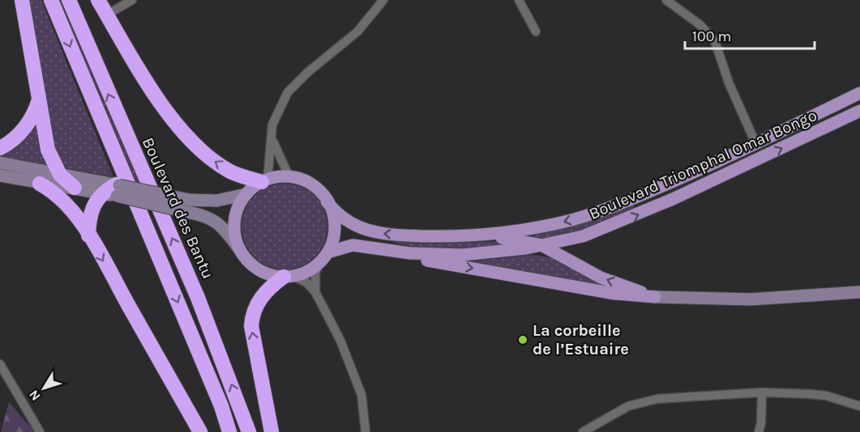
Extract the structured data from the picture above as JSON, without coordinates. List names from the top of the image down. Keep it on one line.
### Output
{"streets":{"highway":["Boulevard des Bantu"],"main road":["Boulevard Triomphal Omar Bongo"]},"places":["La corbeille de l’Estuaire"],"scale_bar":"100 m","north":"bottom left"}
